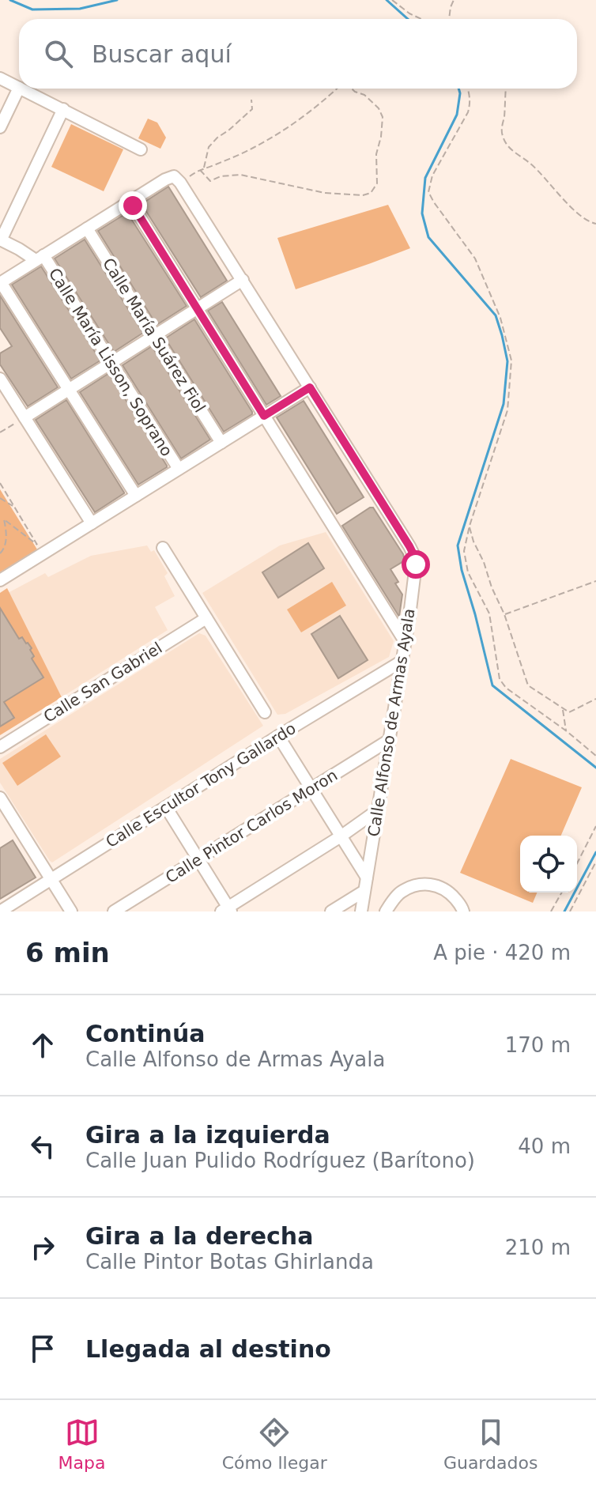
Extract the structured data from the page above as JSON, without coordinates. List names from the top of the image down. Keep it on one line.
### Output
{"streets":{"street":["Calle María Suárez Fiol","Calle María Lisson, Soprano","Calle San Gabriel","Calle Alfonso de Armas Ayala","Calle Escultor Tony Gallardo","Calle Pintor Carlos Moron"]},"crossings":[["Calle Alfonso de Armas Ayala","Calle Escultor Tony Gallardo"],["Calle Alfonso de Armas Ayala","Calle Pintor Carlos Moron"]],"page":{"search":"Buscar aquí","heading":["6 min","A pie · 420 m"],"list":[["Continúa","Calle Alfonso de Armas Ayala","170 m"],["Gira a la izquierda","Calle Juan Pulido Rodríguez (Barítono)","40 m"],["Gira a la derecha","Calle Pintor Botas Ghirlanda","210 m"],"Llegada al destino"],"nav":["Mapa","Cómo llegar","Guardados"]}}
